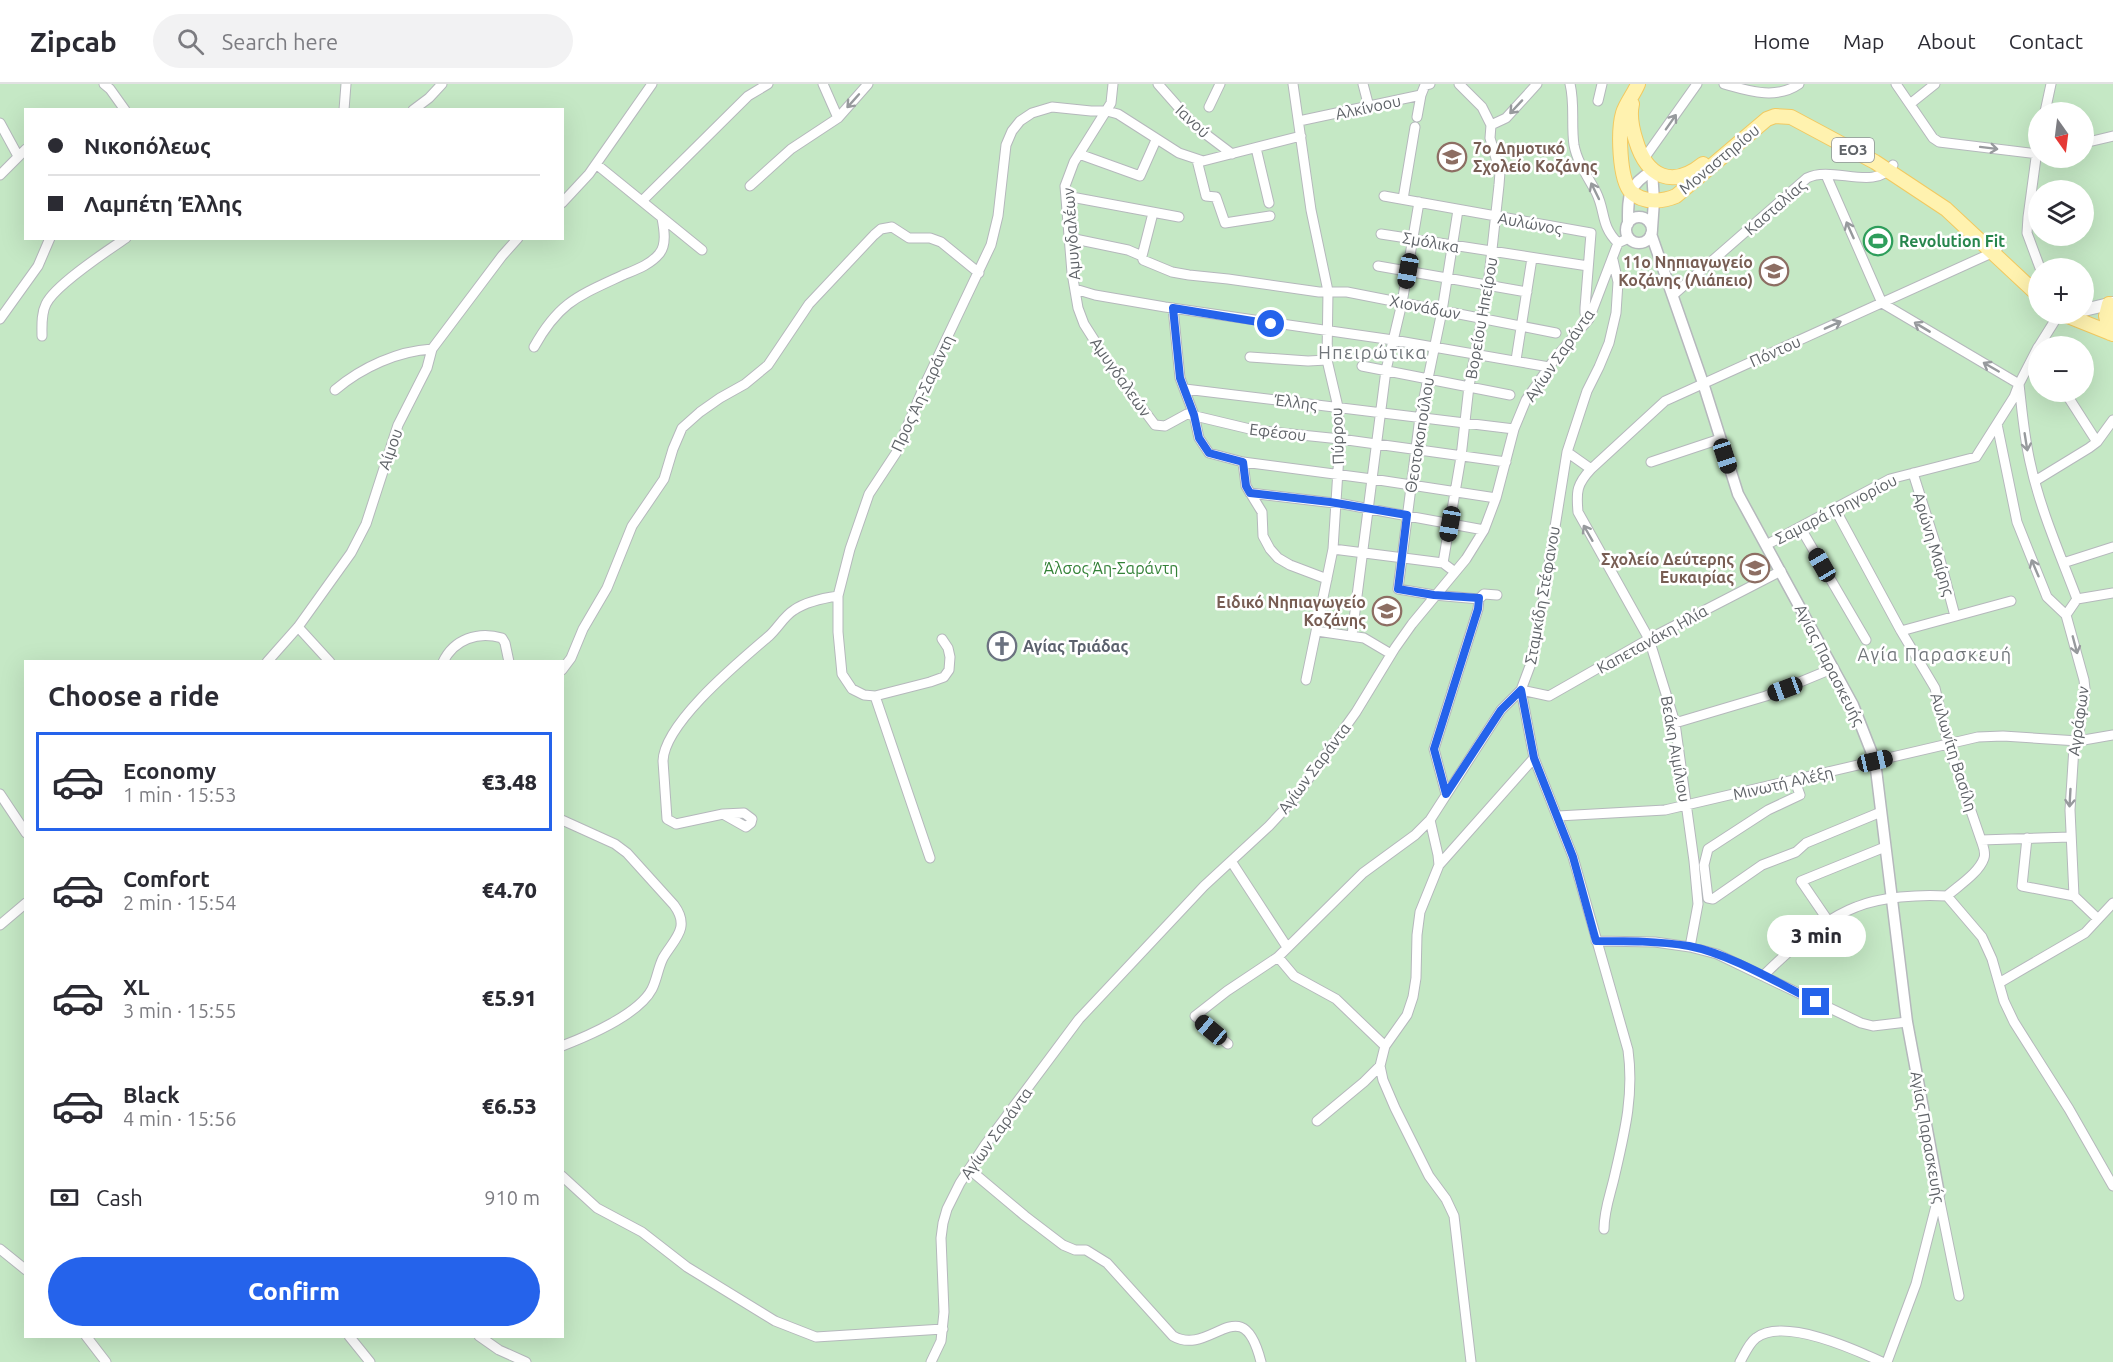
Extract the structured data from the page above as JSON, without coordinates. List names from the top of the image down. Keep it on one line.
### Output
{"streets":{"main road":["ΕΟ3","Μοναστηρίου"],"street":["Αλκίνοου","Ιανού","Κασταλίας","Αυλώνος","Αμυγδαλέων","Σμόλικα","Χιονάδων","Βορείου Ηπείρου","Πόντου","Αγίων Σαράντα","Αμυγδαλεών","Προς Άη-Σαράντη","Έλλης","Εφέσου","Θεοτοκοπούλου","Πύρρου","Αίμου","Σαμαρά Γρηγορίου","Αρώνη Μαίρης","Σταμκίδη Στέφανου","Καπετανάκη Ηλία","Αγίας Παρασκευής","Αγράφων","Βεάκη Αιμίλιου","Αυλωνίτη Βασίλη","Μινωτή Αλέξη"]},"crossings":[["Αλκίνοου","Πύρρου"],["Μοναστηρίου","Κασταλίας"],["Μοναστηρίου","Πόντου"],["Κασταλίας","Αγίας Παρασκευής"],["Αυλώνος","Σμόλικα"],["Αυλώνος","Βορείου Ηπείρου"],["Αυλώνος","Αγίων Σαράντα"],["Αυλώνος","Θεοτοκοπούλου"],["Αμυγδαλέων","Χιονάδων"],["Αμυγδαλέων","Αμυγδαλεών"],["Αμυγδαλέων","Προς Άη-Σαράντη"],["Σμόλικα","Βορείου Ηπείρου"],["Σμόλικα","Θεοτοκοπούλου"],["Χιονάδων","Βορείου Ηπείρου"],["Χιονάδων","Θεοτοκοπούλου"],["Χιονάδων","Πύρρου"],["Βορείου Ηπείρου","Έλλης"],["Βορείου Ηπείρου","Εφέσου"],["Πόντου","Αγίας Παρασκευής"],["Πόντου","Βεάκη Αιμίλιου"],["Αγίων Σαράντα","Έλλης"],["Αγίων Σαράντα","Εφέσου"],["Αγίων Σαράντα","Θεοτοκοπούλου"],["Αγίων Σαράντα","Σταμκίδη Στέφανου"],["Αμυγδαλεών","Εφέσου"],["Έλλης","Θεοτοκοπούλου"],["Έλλης","Πύρρου"],["Εφέσου","Θεοτοκοπούλου"],["Εφέσου","Πύρρου"],["Σαμαρά Γρηγορίου","Αρώνη Μαίρης"],["Σαμαρά Γρηγορίου","Αγίας Παρασκευής"],["Σαμαρά Γρηγορίου","Αυλωνίτη Βασίλη"],["Σταμκίδη Στέφανου","Καπετανάκη Ηλία"],["Καπετανάκη Ηλία","Αγίας Παρασκευής"],["Καπετανάκη Ηλία","Βεάκη Αιμίλιου"],["Αγίας Παρασκευής","Μινωτή Αλέξη"],["Αγράφων","Μινωτή Αλέξη"],["Βεάκη Αιμίλιου","Μινωτή Αλέξη"],["Αυλωνίτη Βασίλη","Μινωτή Αλέξη"]],"one_way":["Πόντου","Αγράφων","Βεάκη Αιμίλιου"],"districts":["Ηπειρώτικα","Αγία Παρασκευή"],"parks":["Άλσος Άη-Σαράντη"],"places":{"school or university":["7ο Δημοτικό Σχολείο Κοζάνης","11o Νηπιαγωγείο Κοζάνης (Λιάπειο)","Σχολείο Δεύτερης Ευκαιρίας","Ειδικό Νηπιαγωγείο Κοζάνης"],"sports":["Revolution Fit"],"church":["Αγίας Τριάδας"]},"north":"bottom","page":{"header":"Zipcab","search":"Search here","nav":["Home","Map","About","Contact"],"map_buttons":["+","−"],"banner":["Νικοπόλεως","Λαμπέτη Έλλης"],"heading":"Choose a ride","list":[{"name":"Economy","note":"1 min · 15:53","value":"€3.48"},{"name":"Comfort","note":"2 min · 15:54","value":"€4.70"},{"name":"XL","note":"3 min · 15:55","value":"€5.91"},{"name":"Black","note":"4 min · 15:56","value":"€6.53"}],"bubble":"3 min","pay":["Cash","910 m"],"buttons":"Confirm"}}
